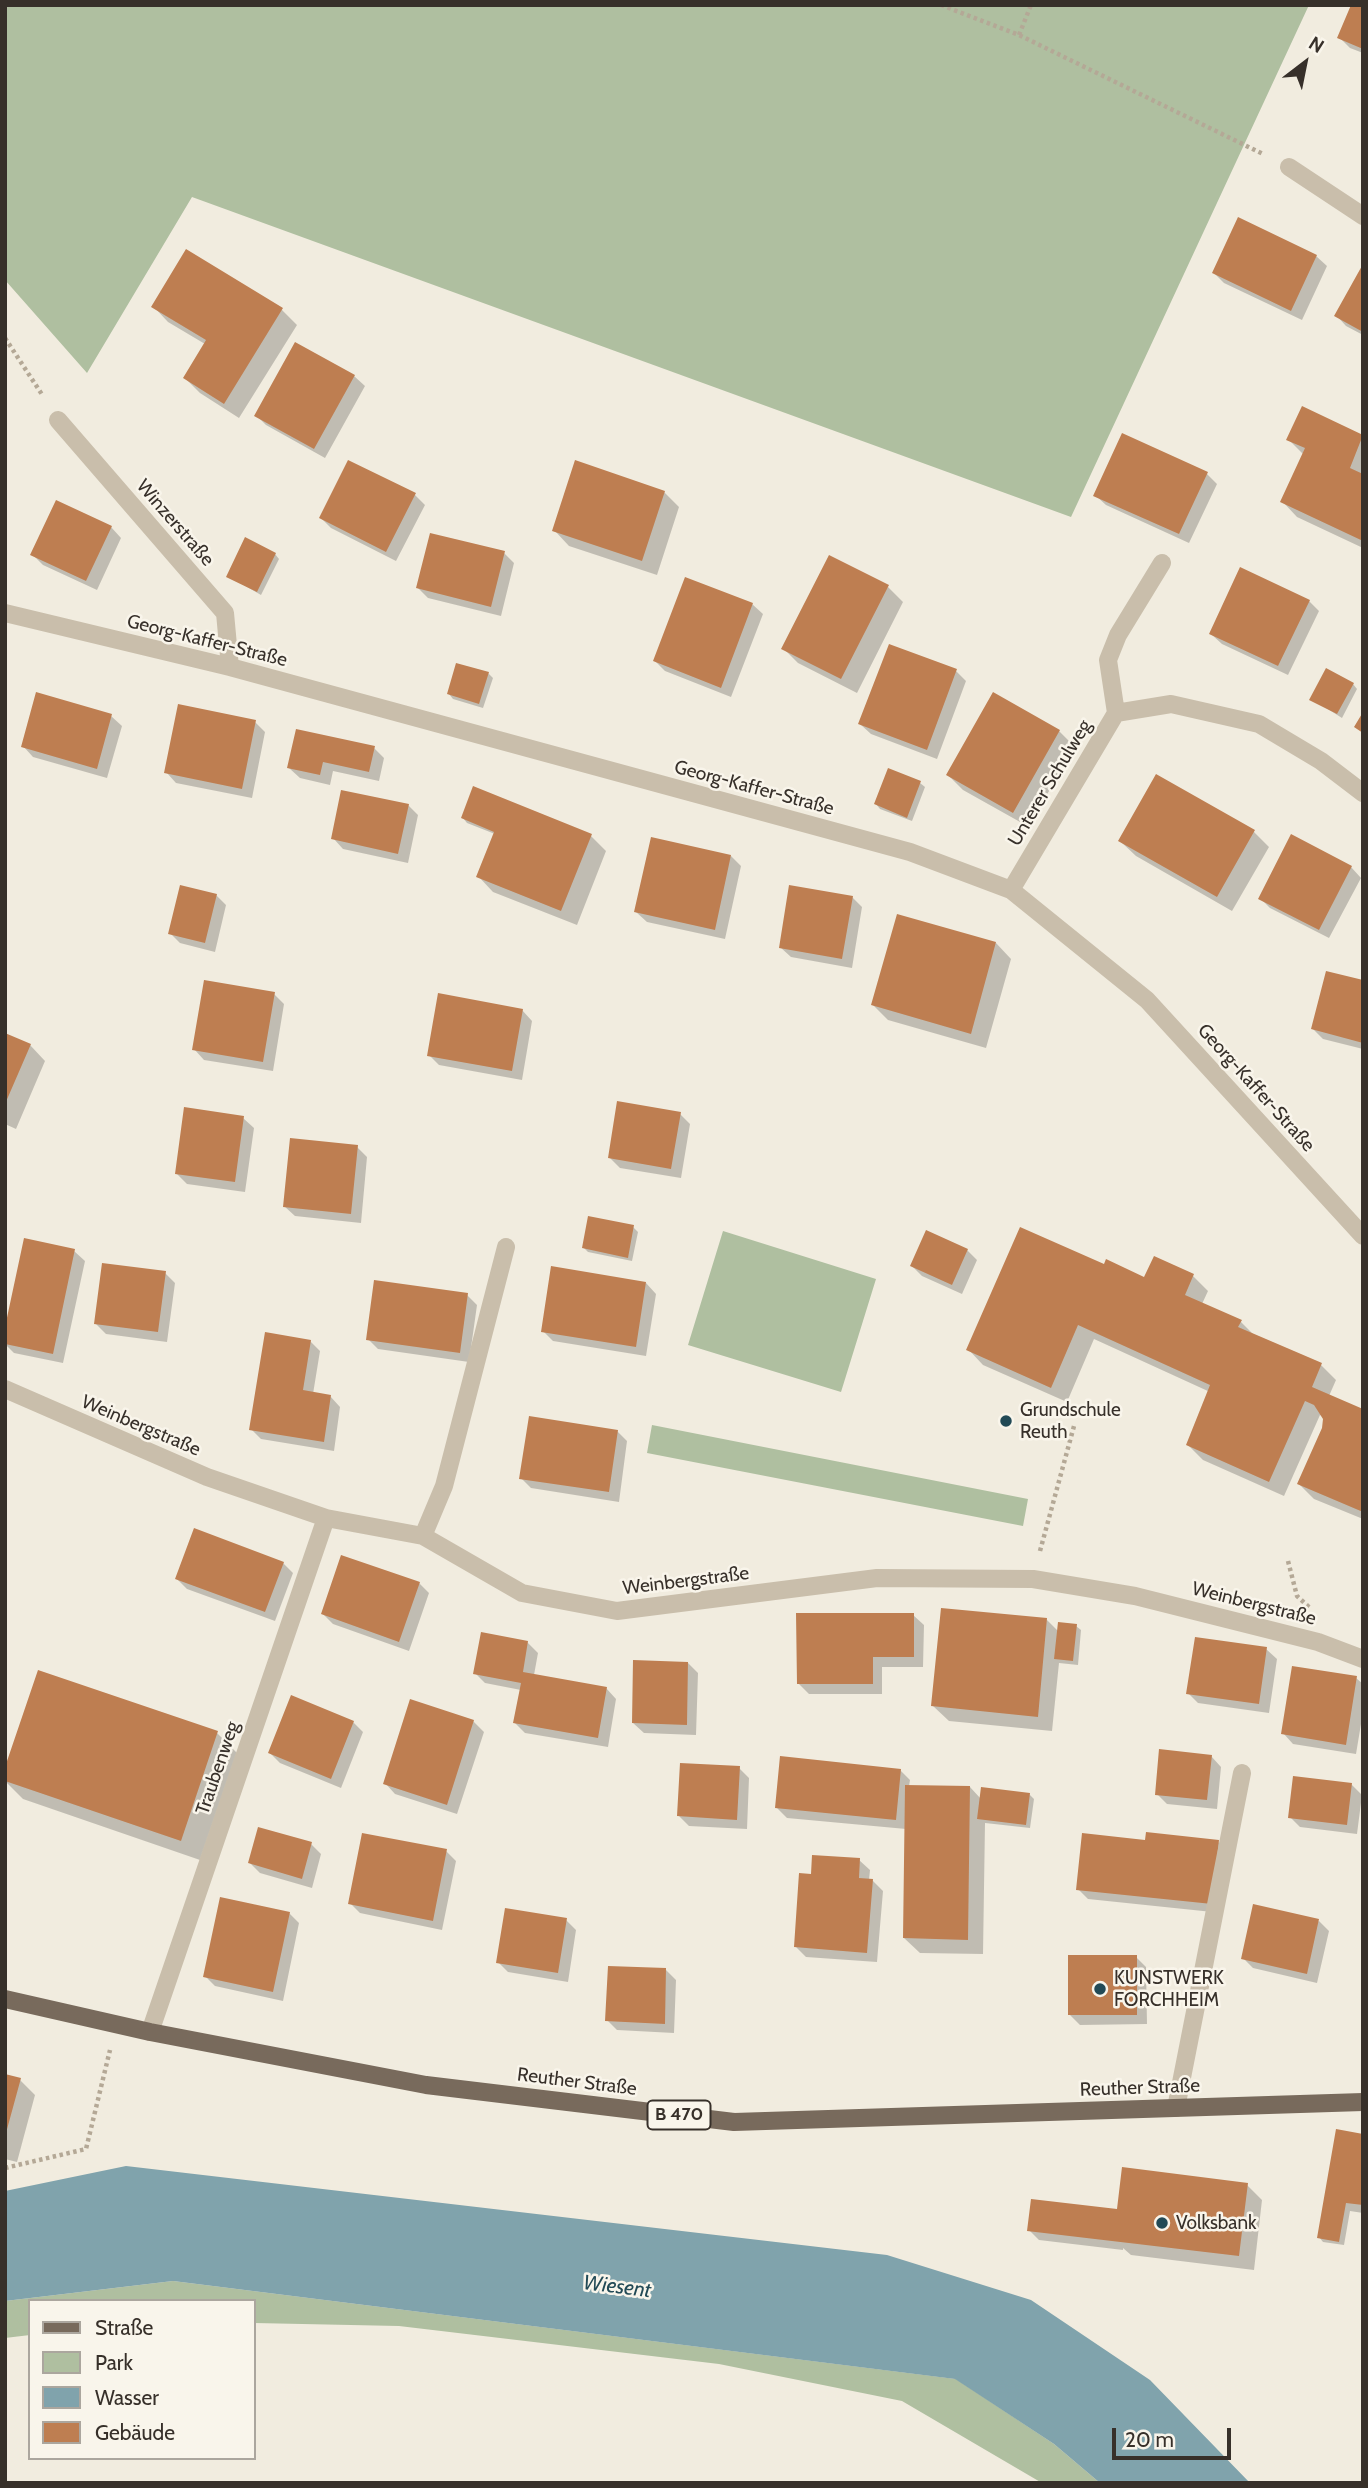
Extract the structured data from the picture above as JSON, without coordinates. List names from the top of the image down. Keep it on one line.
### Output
{"streets":{"main road":["Reuther Straße","B 470"],"street":["Winzerstraße","Georg-Kaffer-Straße","Unterer Schulweg","Weinbergstraße","Traubenweg"]},"crossings":[["Winzerstraße","Georg-Kaffer-Straße"],["Georg-Kaffer-Straße","Unterer Schulweg"],["Weinbergstraße","Traubenweg"],["Traubenweg","Reuther Straße"]],"water":["Wiesent"],"places":["Grundschule Reuth","KUNSTWERK FORCHHEIM","Volksbank"],"legend":["Straße","Park","Wasser","Gebäude"],"scale_bar":"20 m","north":"top right"}
